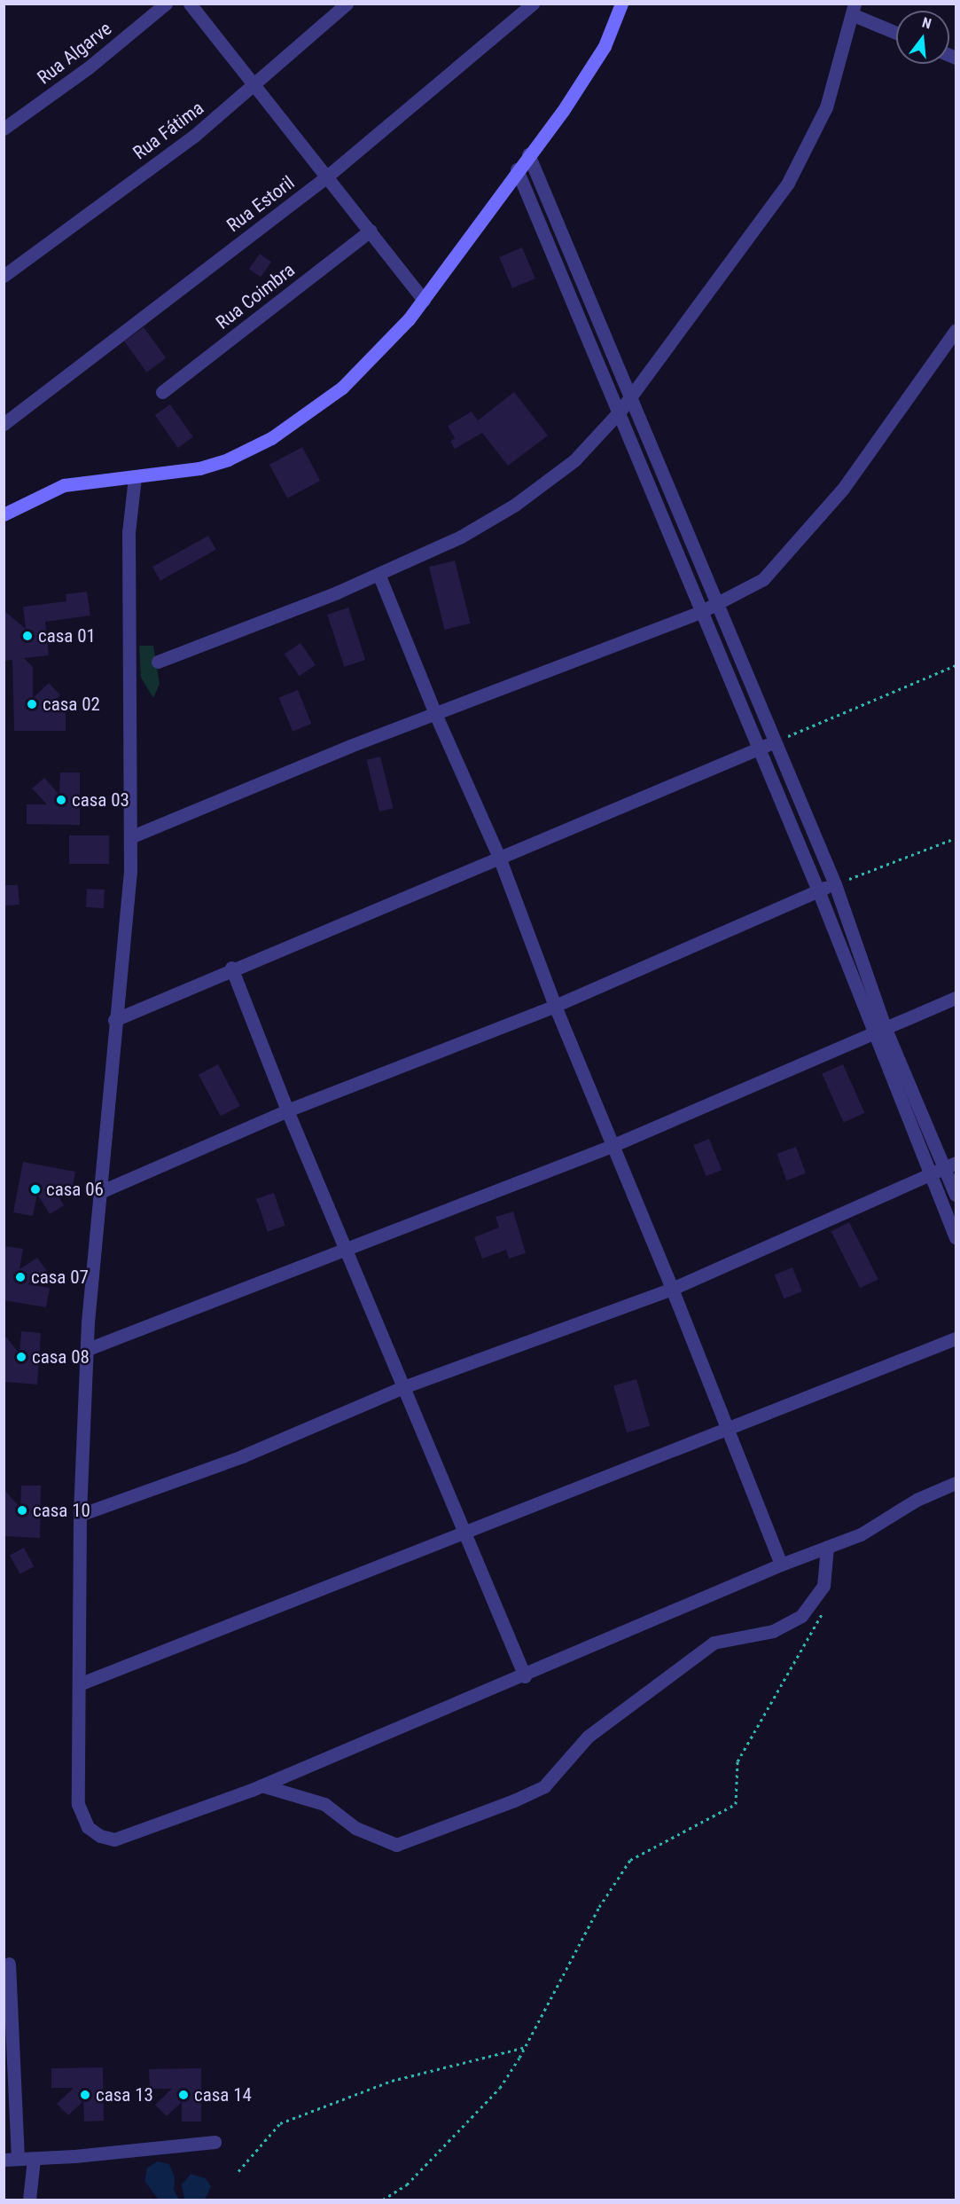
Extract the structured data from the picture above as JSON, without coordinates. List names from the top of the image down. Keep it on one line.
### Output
{"streets":{"street":["Rua Algarve","Rua Fátima","Rua Estoril","Rua Coimbra"]},"places":["casa 01","casa 02","casa 03","casa 06","casa 07","casa 08","casa 10","casa 13","casa 14"],"north":"top"}
